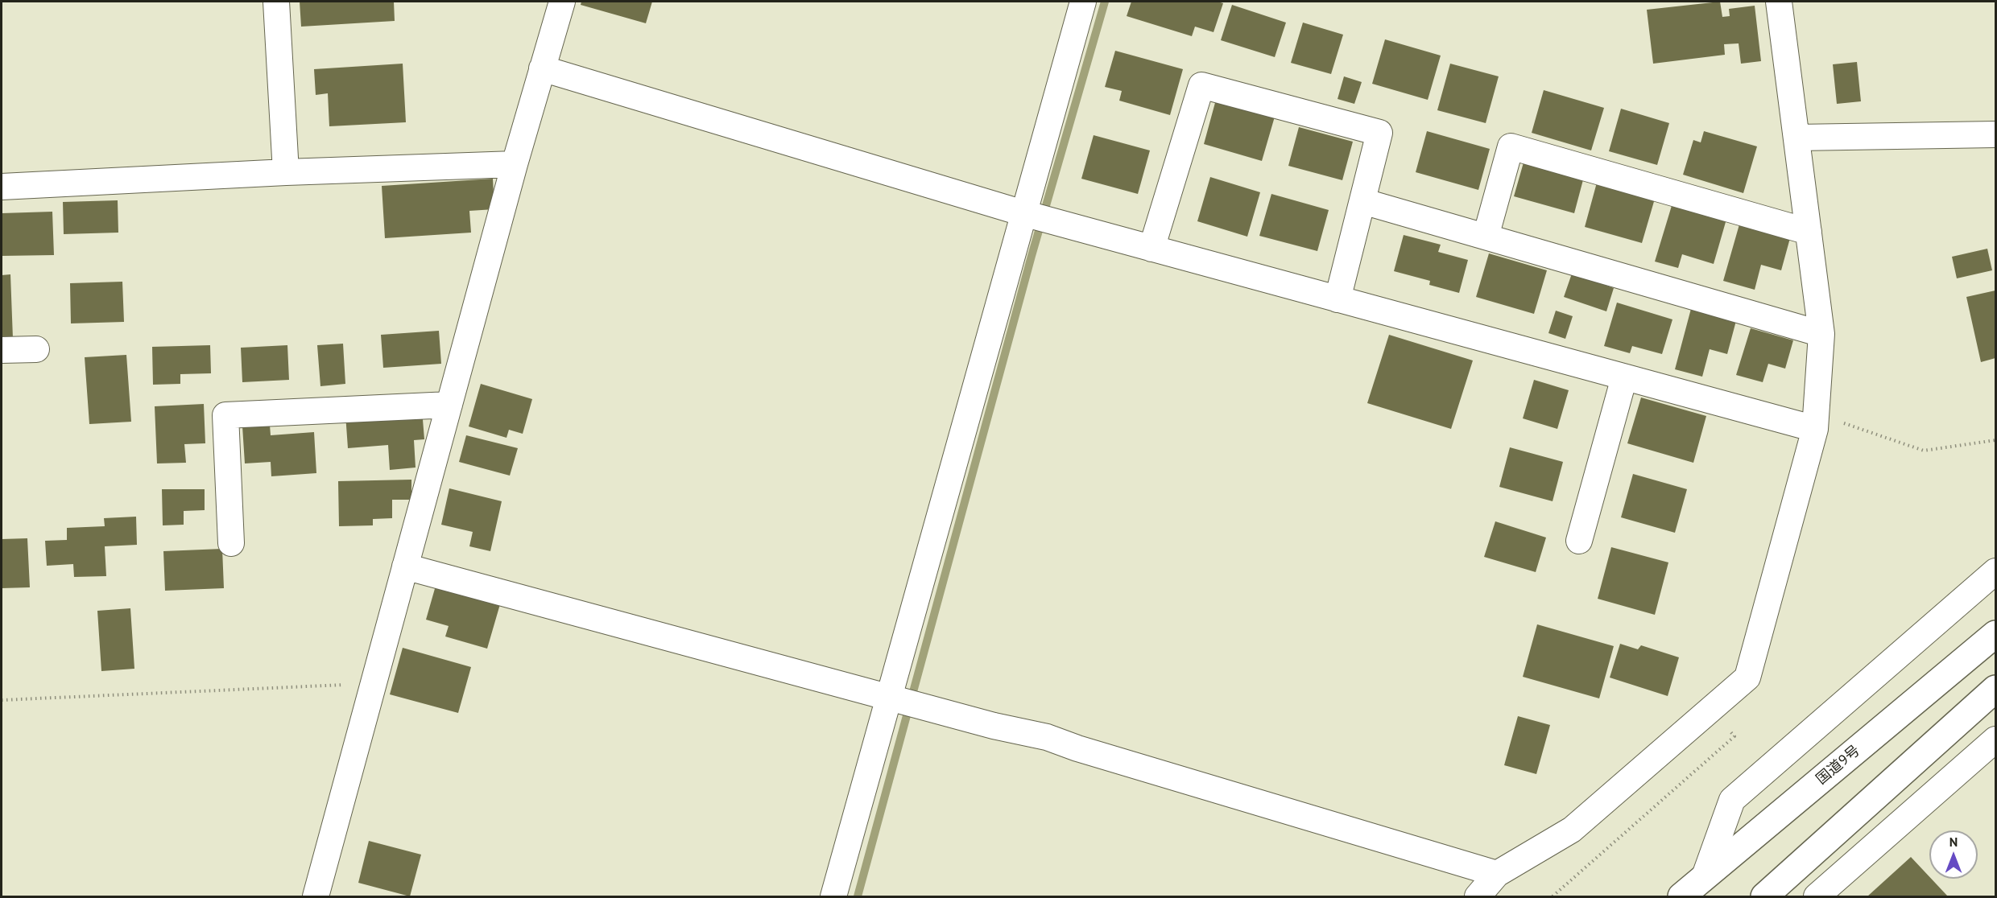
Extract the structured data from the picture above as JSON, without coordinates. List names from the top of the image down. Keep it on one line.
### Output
{"streets":{"highway":["国道9号"]},"north":"top"}
